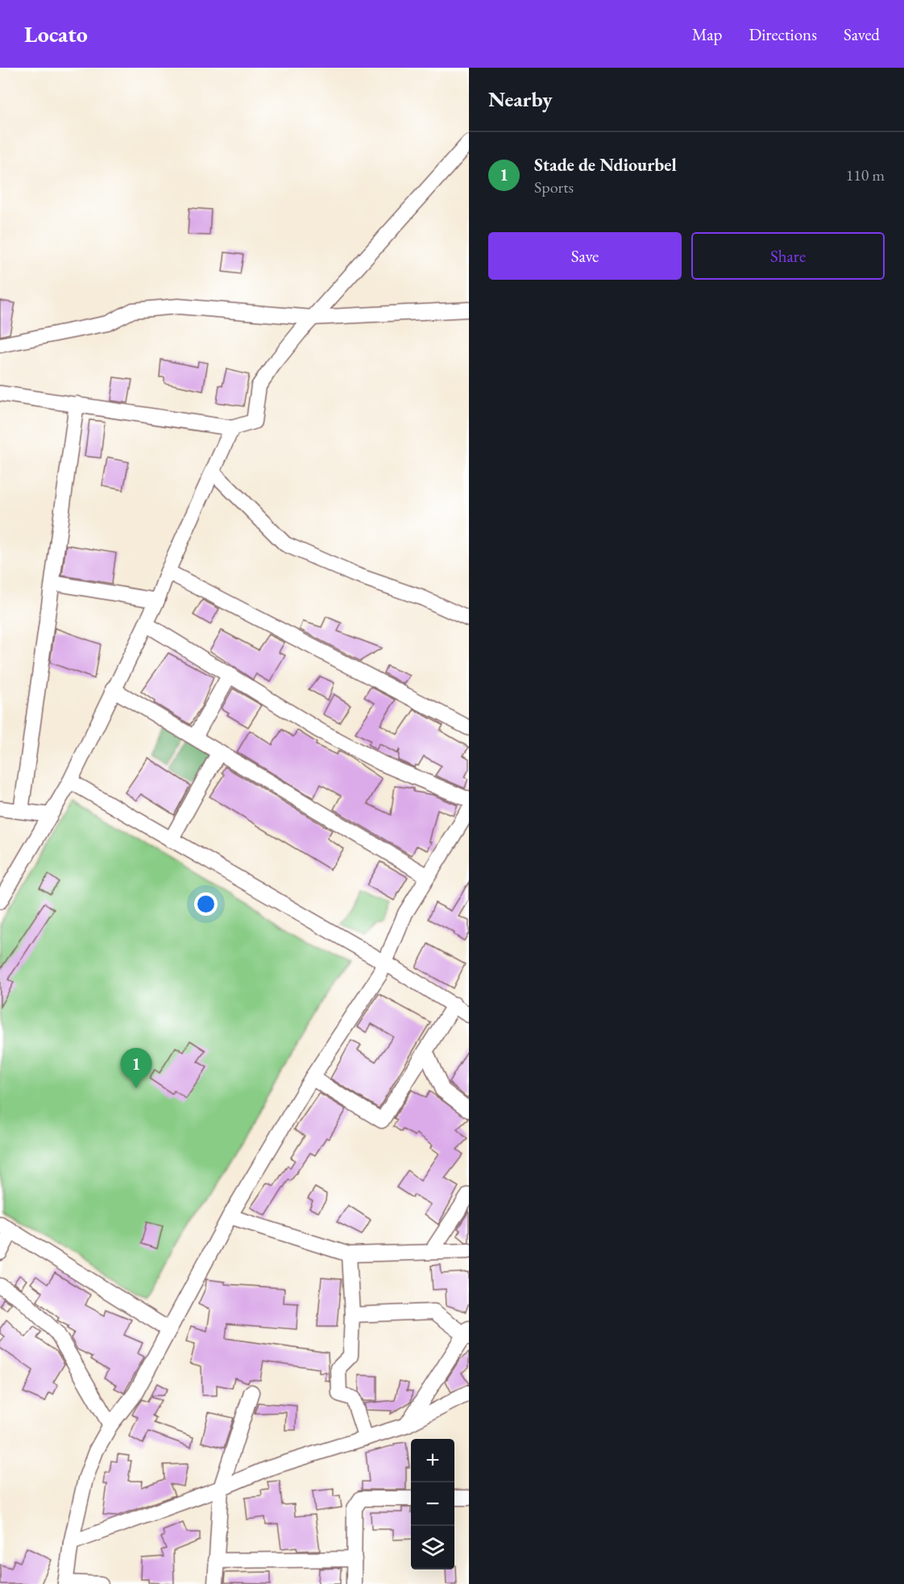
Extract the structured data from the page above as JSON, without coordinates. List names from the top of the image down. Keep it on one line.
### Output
{"page":{"header":"Locato","nav":["Map","Directions","Saved"],"heading":"Nearby","list":[{"mark":"1","name":"Stade de Ndiourbel","note":"Sports","value":"110 m"}],"buttons":["Save","Share"],"pins":"1","map_buttons":["+","−"]}}
